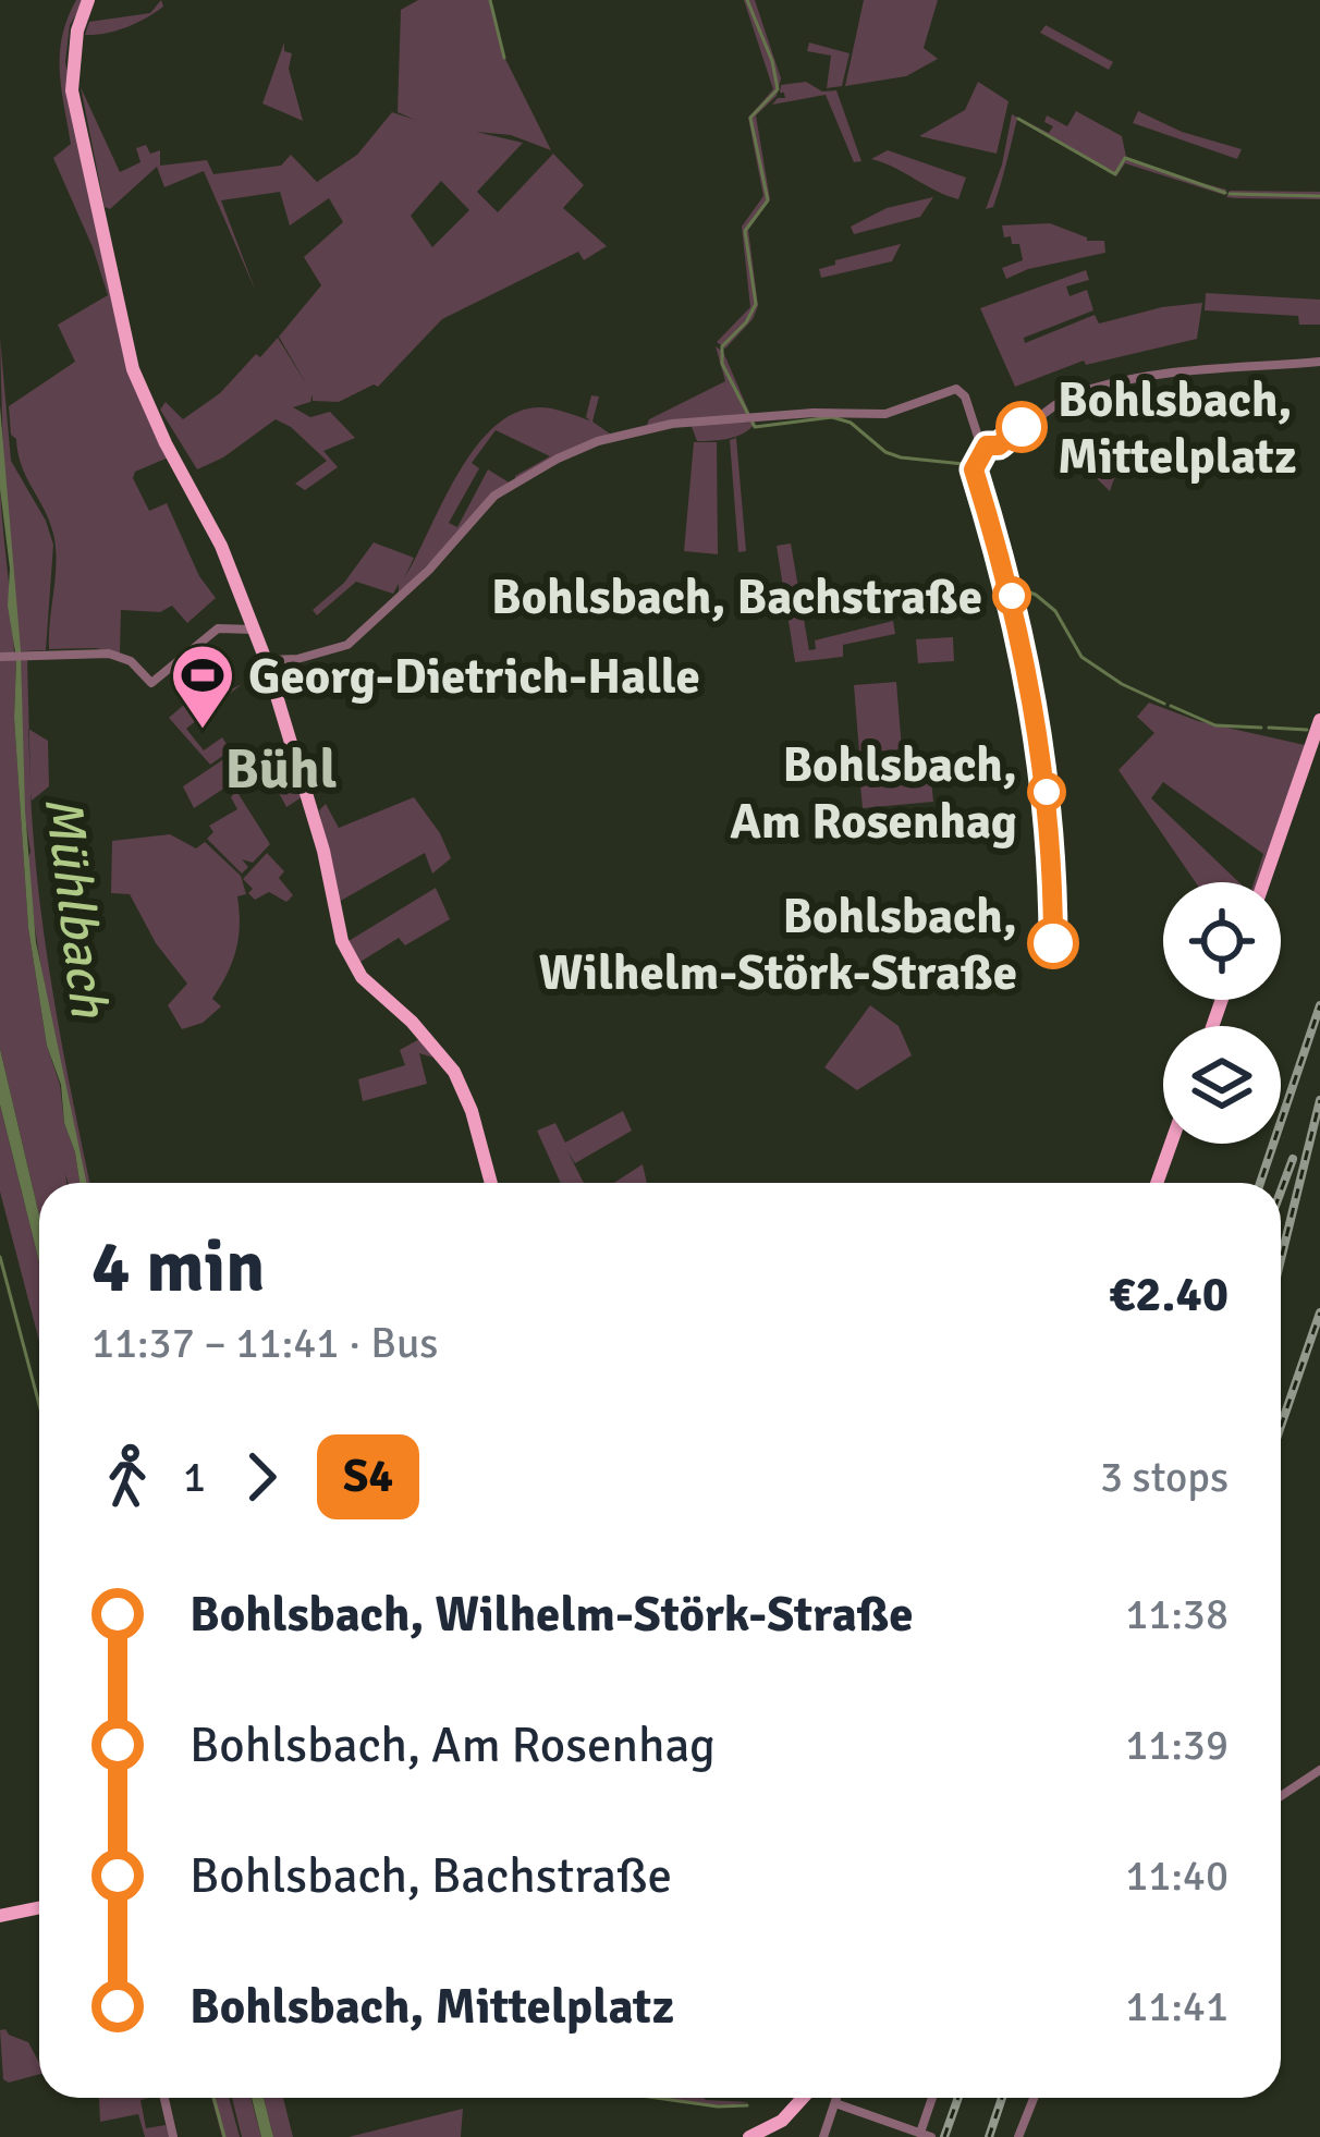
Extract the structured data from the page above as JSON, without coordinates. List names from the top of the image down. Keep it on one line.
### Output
{"districts":["Bühl"],"water":["Mühlbach"],"places":{"other":["Bohlsbach, Mittelplatz","Bohlsbach, Bachstraße","Bohlsbach, Am Rosenhag","Bohlsbach, Wilhelm-Störk-Straße"],"sports":["Georg-Dietrich-Halle"]},"lines":["bus line S4"],"page":{"heading":["4 min","11:37 – 11:41 · Bus","€2.40"],"legs":["1","S4","3 stops"],"list":[{"name":"Bohlsbach, Wilhelm-Störk-Straße","value":"11:38"},{"name":"Bohlsbach, Am Rosenhag","value":"11:39"},{"name":"Bohlsbach, Bachstraße","value":"11:40"},{"name":"Bohlsbach, Mittelplatz","value":"11:41"}]}}
